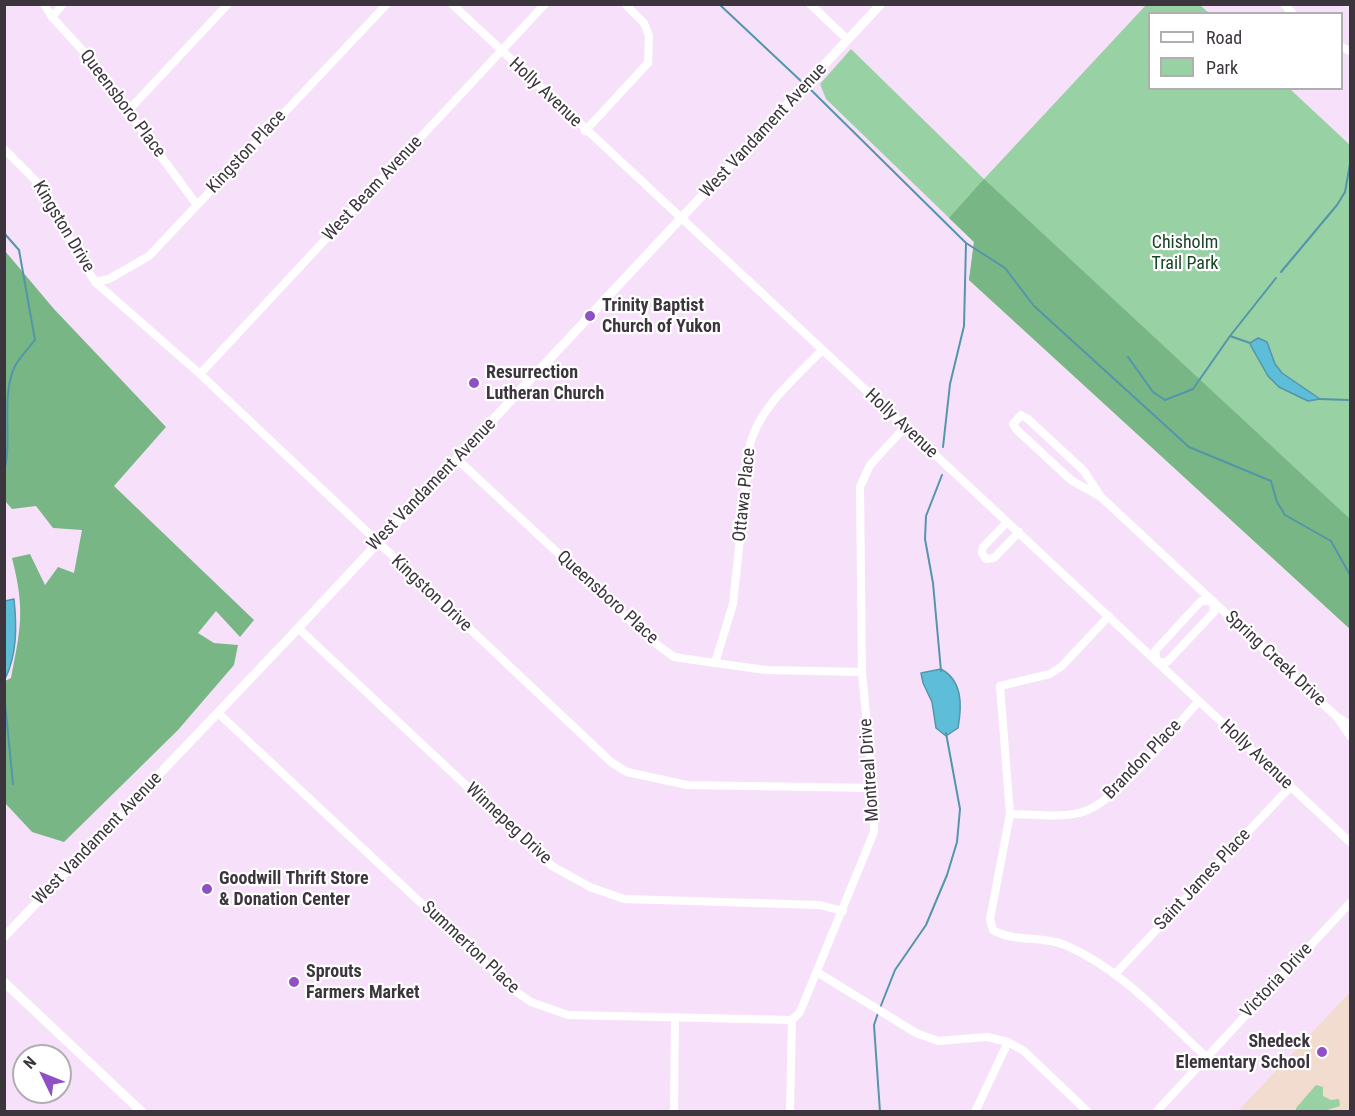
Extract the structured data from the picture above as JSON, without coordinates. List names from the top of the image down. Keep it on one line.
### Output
{"streets":{"street":["Holly Avenue","Queensboro Place","West Vandament Avenue","Kingston Place","West Beam Avenue","Kingston Drive","Ottawa Place","Spring Creek Drive","Brandon Place","Montreal Drive","Winnepeg Drive","Saint James Place","Summerton Place","Victoria Drive"]},"crossings":[["Holly Avenue","West Vandament Avenue"],["Holly Avenue","West Beam Avenue"],["Holly Avenue","Ottawa Place"],["Holly Avenue","Spring Creek Drive"],["Holly Avenue","Brandon Place"],["Holly Avenue","Montreal Drive"],["Holly Avenue","Saint James Place"],["Queensboro Place","West Vandament Avenue"],["Queensboro Place","Kingston Place"],["Queensboro Place","Ottawa Place"],["Queensboro Place","Montreal Drive"],["West Vandament Avenue","Kingston Drive"],["West Vandament Avenue","Winnepeg Drive"],["West Vandament Avenue","Summerton Place"],["Kingston Place","Kingston Drive"],["West Beam Avenue","Kingston Drive"],["Kingston Drive","Montreal Drive"],["Montreal Drive","Winnepeg Drive"],["Montreal Drive","Summerton Place"]],"parks":["Chisholm Trail Park"],"places":["Trinity Baptist Church of Yukon","Resurrection Lutheran Church","Goodwill Thrift Store & Donation Center","Sprouts Farmers Market","Shedeck Elementary School"],"legend":["Road","Park"],"north":"top left"}
